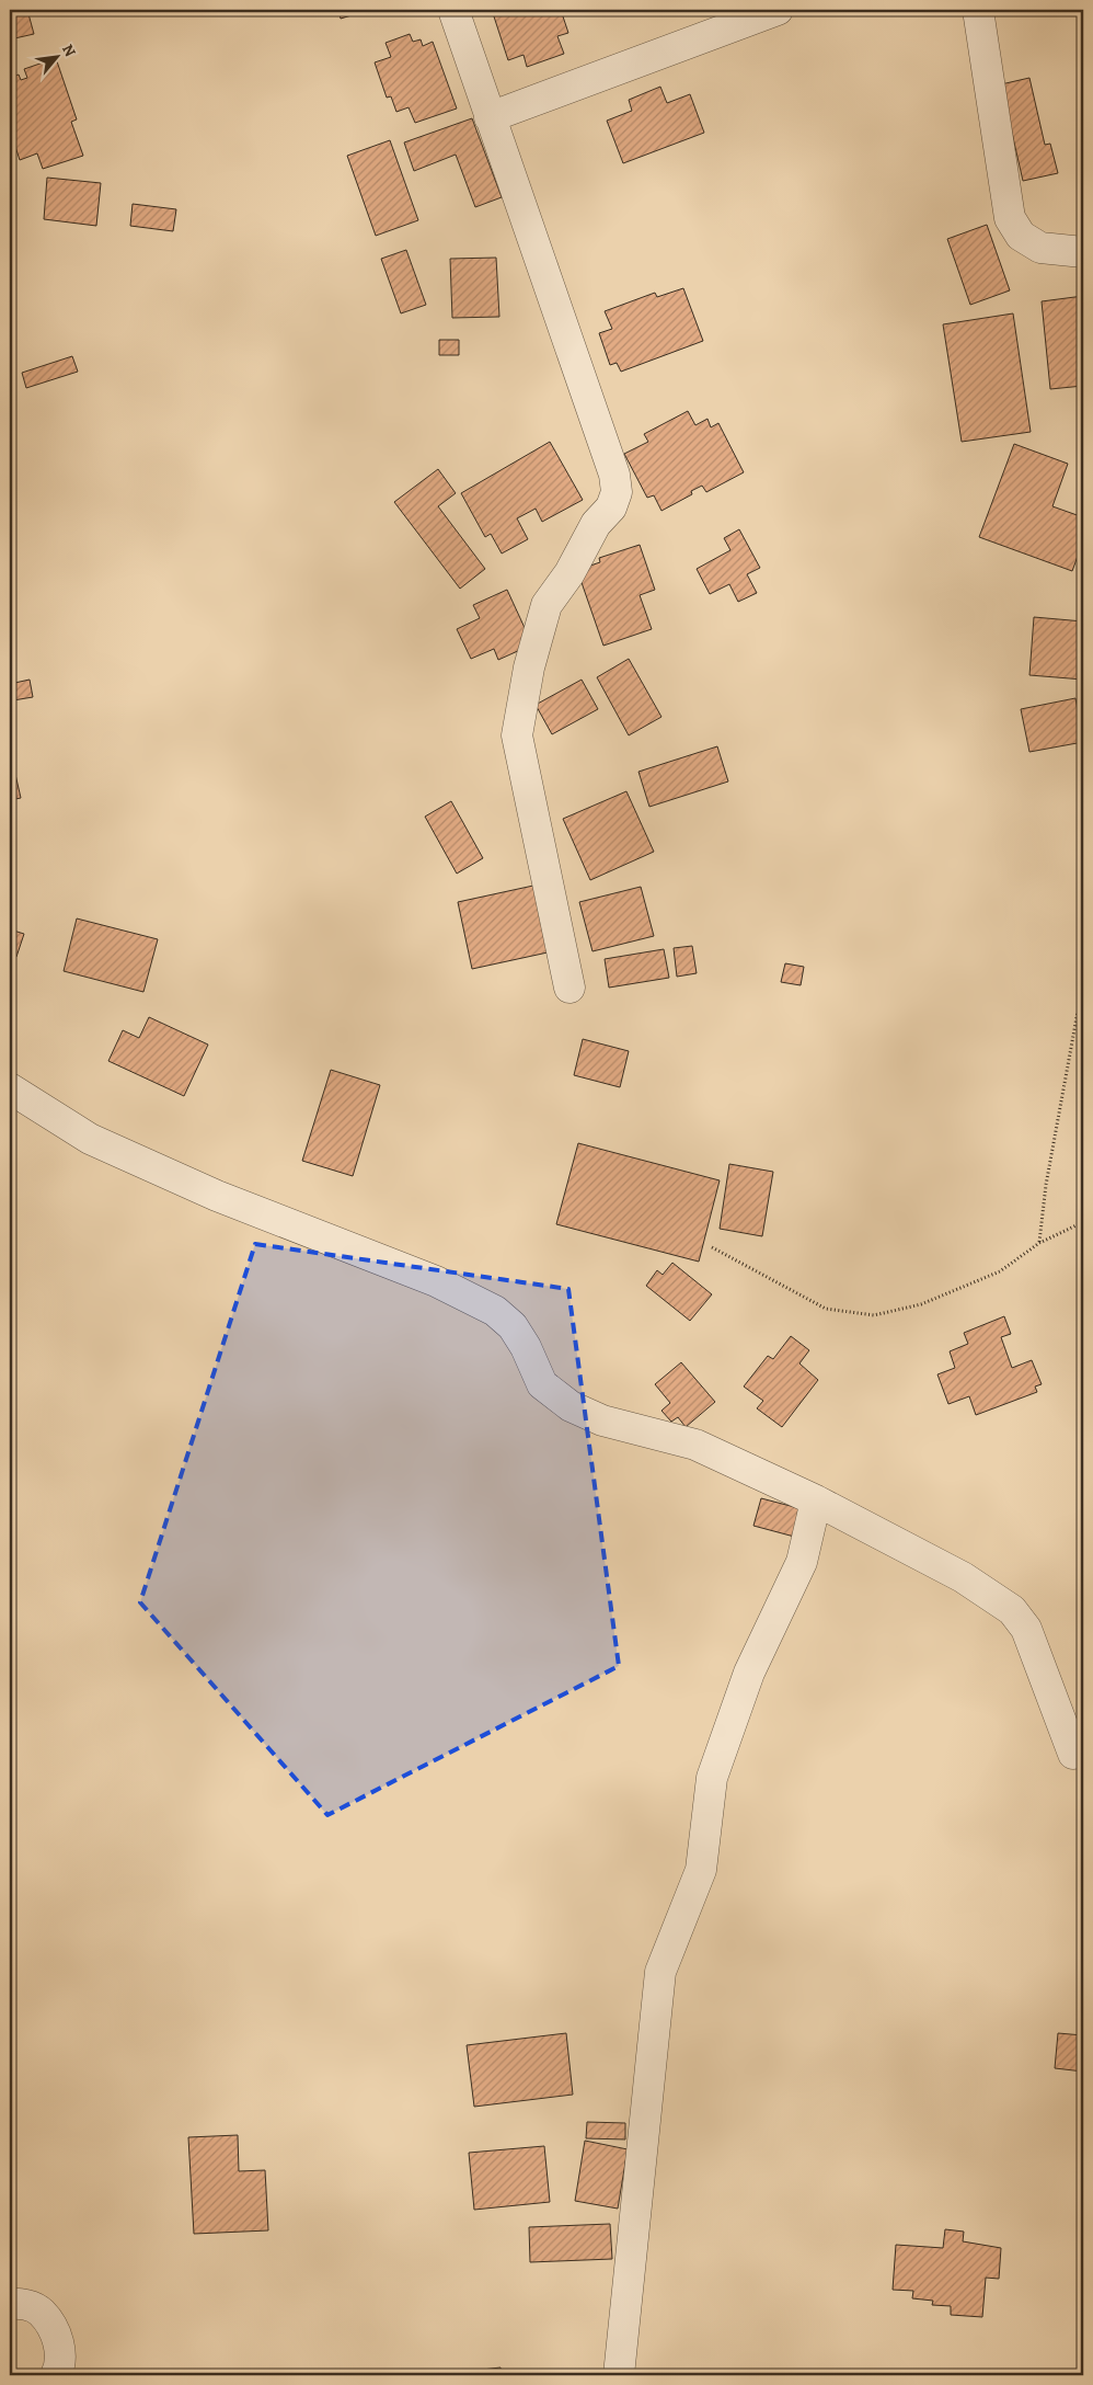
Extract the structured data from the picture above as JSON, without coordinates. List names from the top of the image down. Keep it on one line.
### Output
{"north":"top right"}
